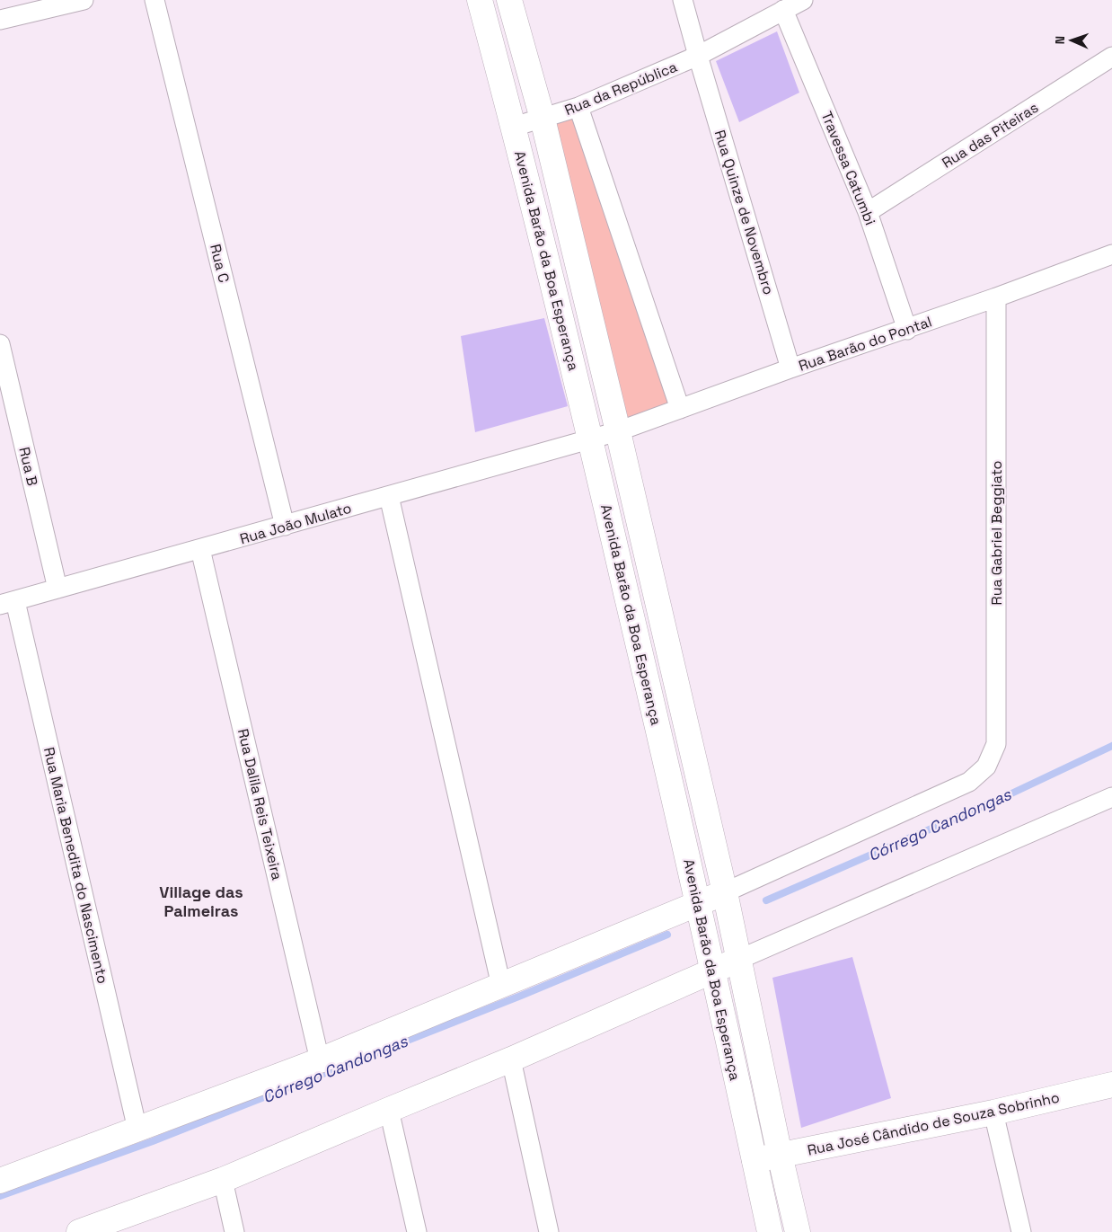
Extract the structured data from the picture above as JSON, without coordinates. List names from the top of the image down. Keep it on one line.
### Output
{"streets":{"main road":["Avenida Barão da Boa Esperança","Rua José Cândido de Souza Sobrinho"],"street":["Rua da República","Rua das Piteiras","Travessa Catumbi","Rua Quinze de Novembro","Rua C","Rua Barão do Pontal","Rua B","Rua João Mulato","Rua Gabriel Beggiato","Rua Dalila Reis Teixeira","Rua Maria Benedita do Nascimento"]},"crossings":[["Rua da República","Travessa Catumbi"],["Rua da República","Rua Quinze de Novembro"],["Rua da República","Avenida Barão da Boa Esperança"],["Rua das Piteiras","Travessa Catumbi"],["Travessa Catumbi","Rua Barão do Pontal"],["Rua Quinze de Novembro","Rua Barão do Pontal"],["Avenida Barão da Boa Esperança","Rua Barão do Pontal"],["Avenida Barão da Boa Esperança","Rua João Mulato"],["Avenida Barão da Boa Esperança","Rua Gabriel Beggiato"],["Avenida Barão da Boa Esperança","Rua José Cândido de Souza Sobrinho"],["Rua C","Rua João Mulato"],["Rua Barão do Pontal","Rua João Mulato"],["Rua Barão do Pontal","Rua Gabriel Beggiato"],["Rua B","Rua João Mulato"],["Rua João Mulato","Rua Dalila Reis Teixeira"],["Rua João Mulato","Rua Maria Benedita do Nascimento"]],"districts":["Village das Palmeiras"],"water":["Córrego Candongas"],"north":"left"}
